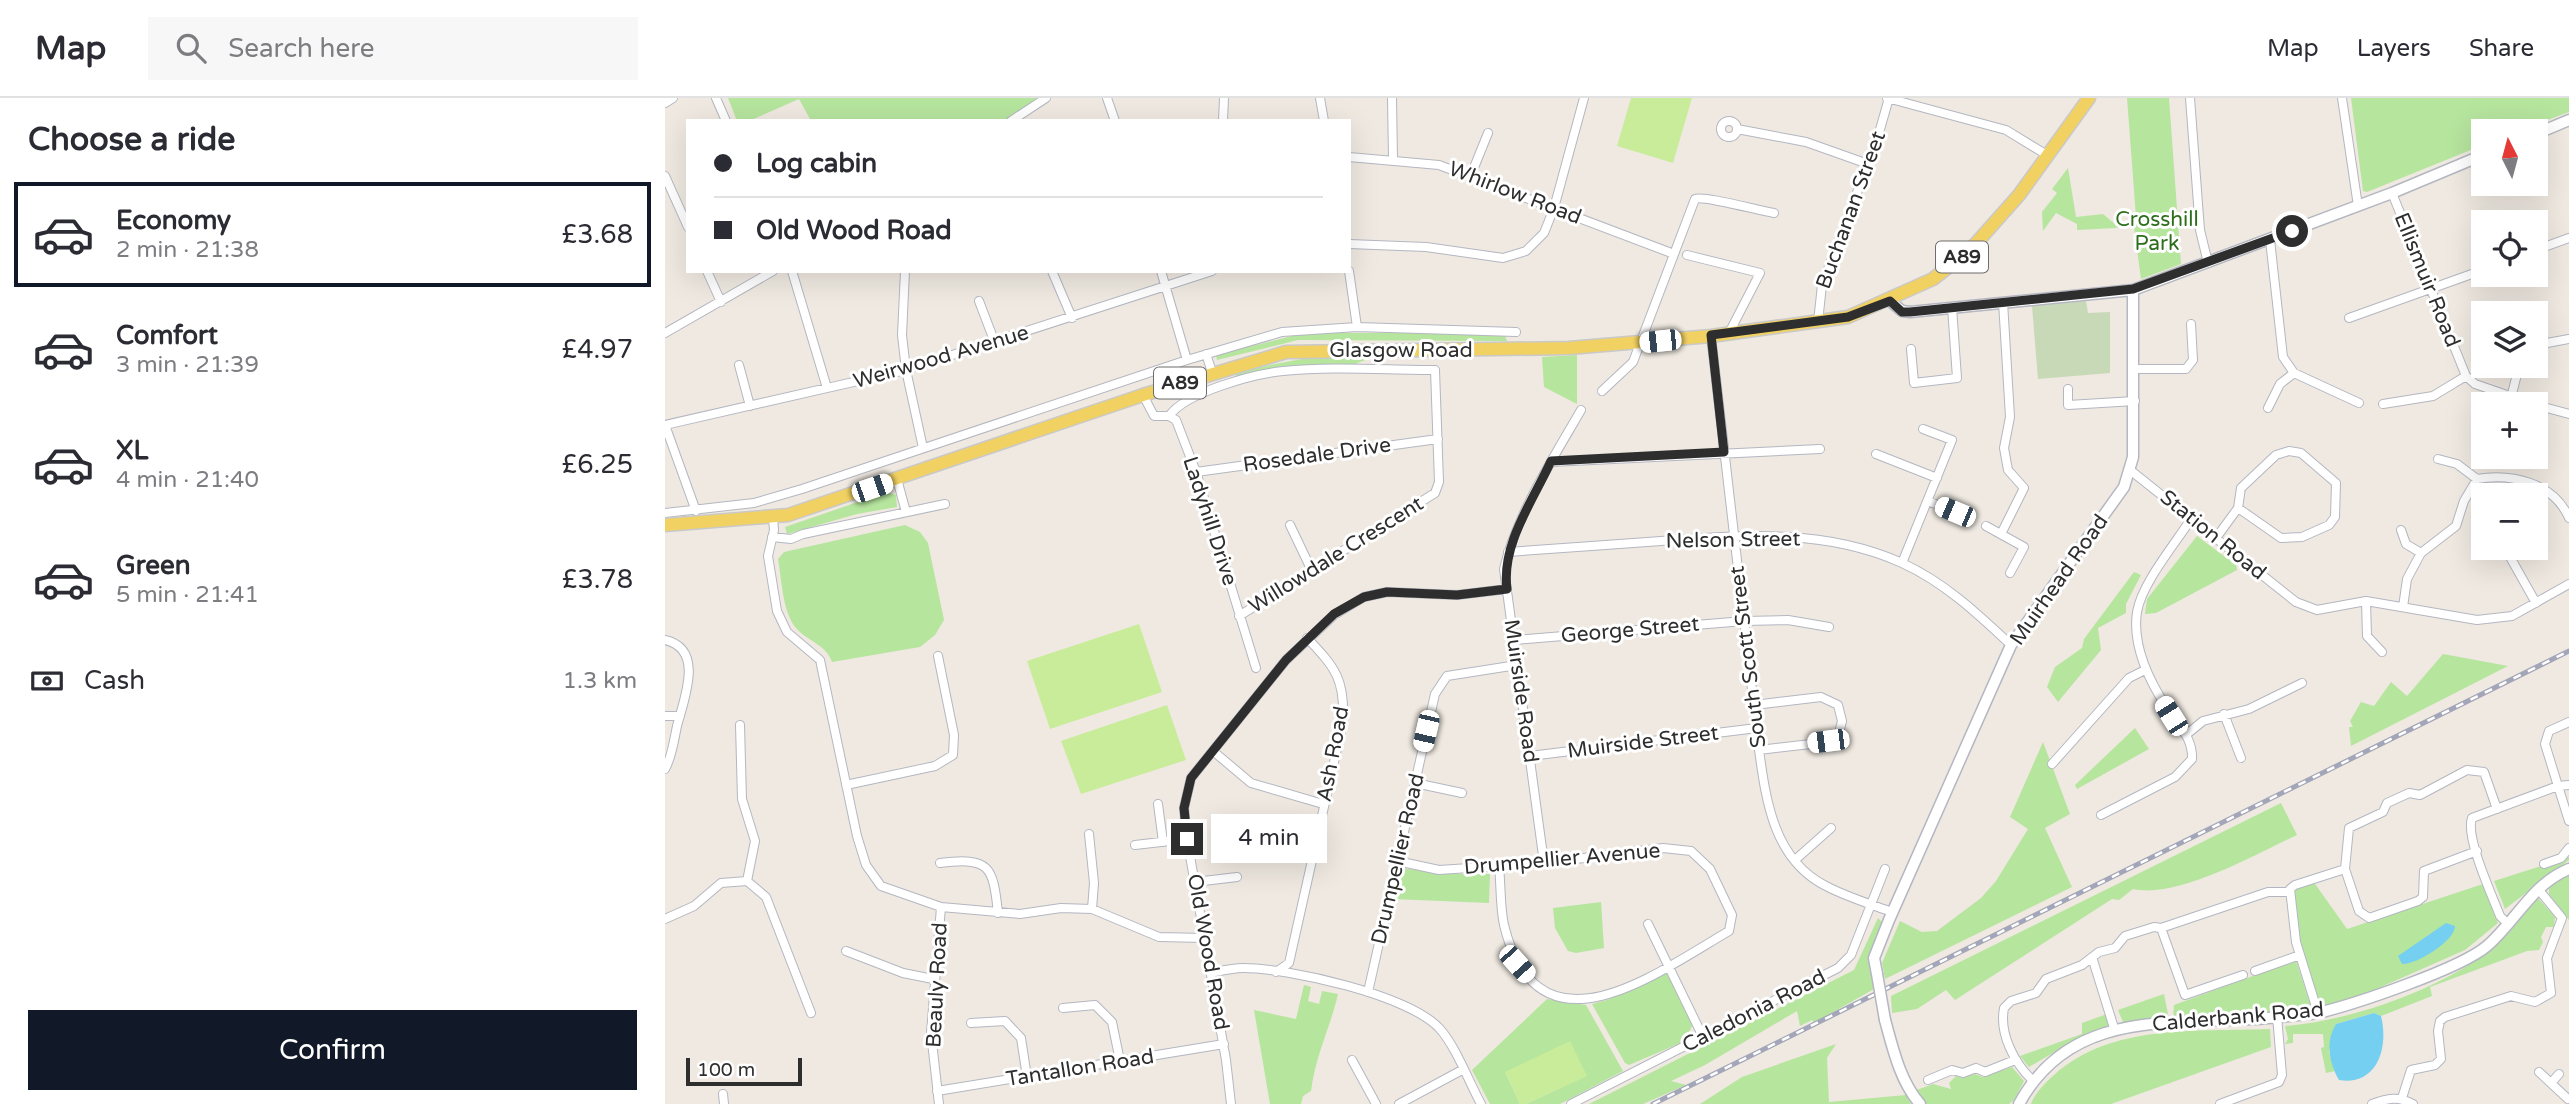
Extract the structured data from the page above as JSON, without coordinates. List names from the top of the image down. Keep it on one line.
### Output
{"streets":{"main road":["A89","Glasgow Road"],"street":["Whirlow Road","Buchanan Street","Ellismuir Road","Weirwood Avenue","Rosedale Drive","Ladyhill Drive","Station Road","Nelson Street","Willowdale Crescent","Muirhead Road","George Street","South Scott Street","Muirside Road","Muirside Street","Ash Road","Drumpellier Road","Drumpellier Avenue","Old Wood Road","Beauly Road","Caledonia Road","Calderbank Road","Tantallon Road"]},"crossings":[["Buchanan Street","Glasgow Road"],["Glasgow Road","Ladyhill Drive"],["Glasgow Road","South Scott Street"],["Rosedale Drive","Ladyhill Drive"],["Rosedale Drive","Willowdale Crescent"],["Ladyhill Drive","Willowdale Crescent"],["Station Road","Muirhead Road"],["Nelson Street","Muirhead Road"],["Nelson Street","South Scott Street"],["Nelson Street","Muirside Road"],["Muirhead Road","South Scott Street"],["George Street","South Scott Street"],["George Street","Muirside Road"],["South Scott Street","Muirside Street"],["South Scott Street","Caledonia Road"],["Muirside Road","Muirside Street"],["Muirside Road","Drumpellier Road"],["Muirside Road","Drumpellier Avenue"],["Muirside Road","Old Wood Road"],["Ash Road","Old Wood Road"],["Drumpellier Road","Drumpellier Avenue"],["Old Wood Road","Tantallon Road"],["Beauly Road","Tantallon Road"]],"parks":["Crosshill Park"],"scale_bar":"100 m","north":"top","page":{"header":"Map","search":"Search here","nav":["Map","Layers","Share"],"heading":"Choose a ride","map_buttons":["+","−"],"banner":["Log cabin","Old Wood Road"],"list":[{"name":"Economy","note":"2 min · 21:38","value":"£3.68"},{"name":"Comfort","note":"3 min · 21:39","value":"£4.97"},{"name":"XL","note":"4 min · 21:40","value":"£6.25"},{"name":"Green","note":"5 min · 21:41","value":"£3.78"}],"pay":["Cash","1.3 km"],"bubble":"4 min","buttons":"Confirm","scale":"100 m"}}
